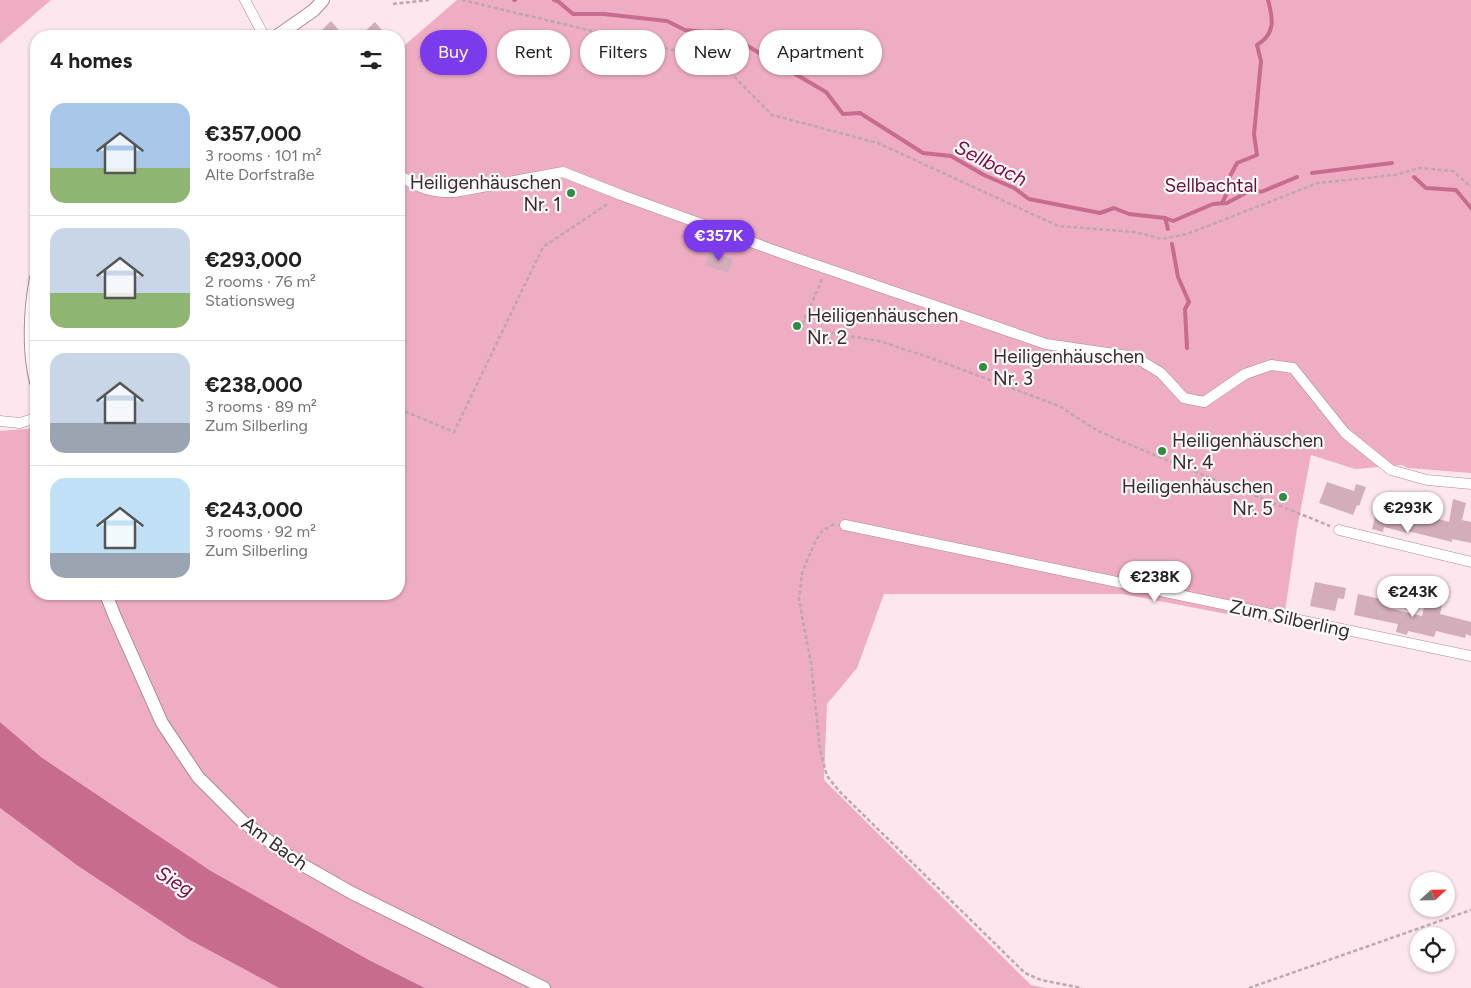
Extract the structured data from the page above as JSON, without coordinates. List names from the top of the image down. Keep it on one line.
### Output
{"streets":{"street":["Zum Silberling","Am Bach"]},"water":["Sellbach","Sieg"],"parks":["Sellbachtal"],"places":["Heiligenhäuschen Nr. 1","Heiligenhäuschen Nr. 2","Heiligenhäuschen Nr. 3","Heiligenhäuschen Nr. 4","Heiligenhäuschen Nr. 5"],"north":"right","page":{"chip":["Buy","Rent","Filters","New","Apartment"],"heading":"4 homes","list":[{"name":"€357,000","note":"3 rooms · 101 m² · Alte Dorfstraße"},{"name":"€293,000","note":"2 rooms · 76 m² · Stationsweg"},{"name":"€238,000","note":"3 rooms · 89 m² · Zum Silberling"},{"name":"€243,000","note":"3 rooms · 92 m² · Zum Silberling"}],"price":["€357K","€293K","€238K","€243K"]}}
